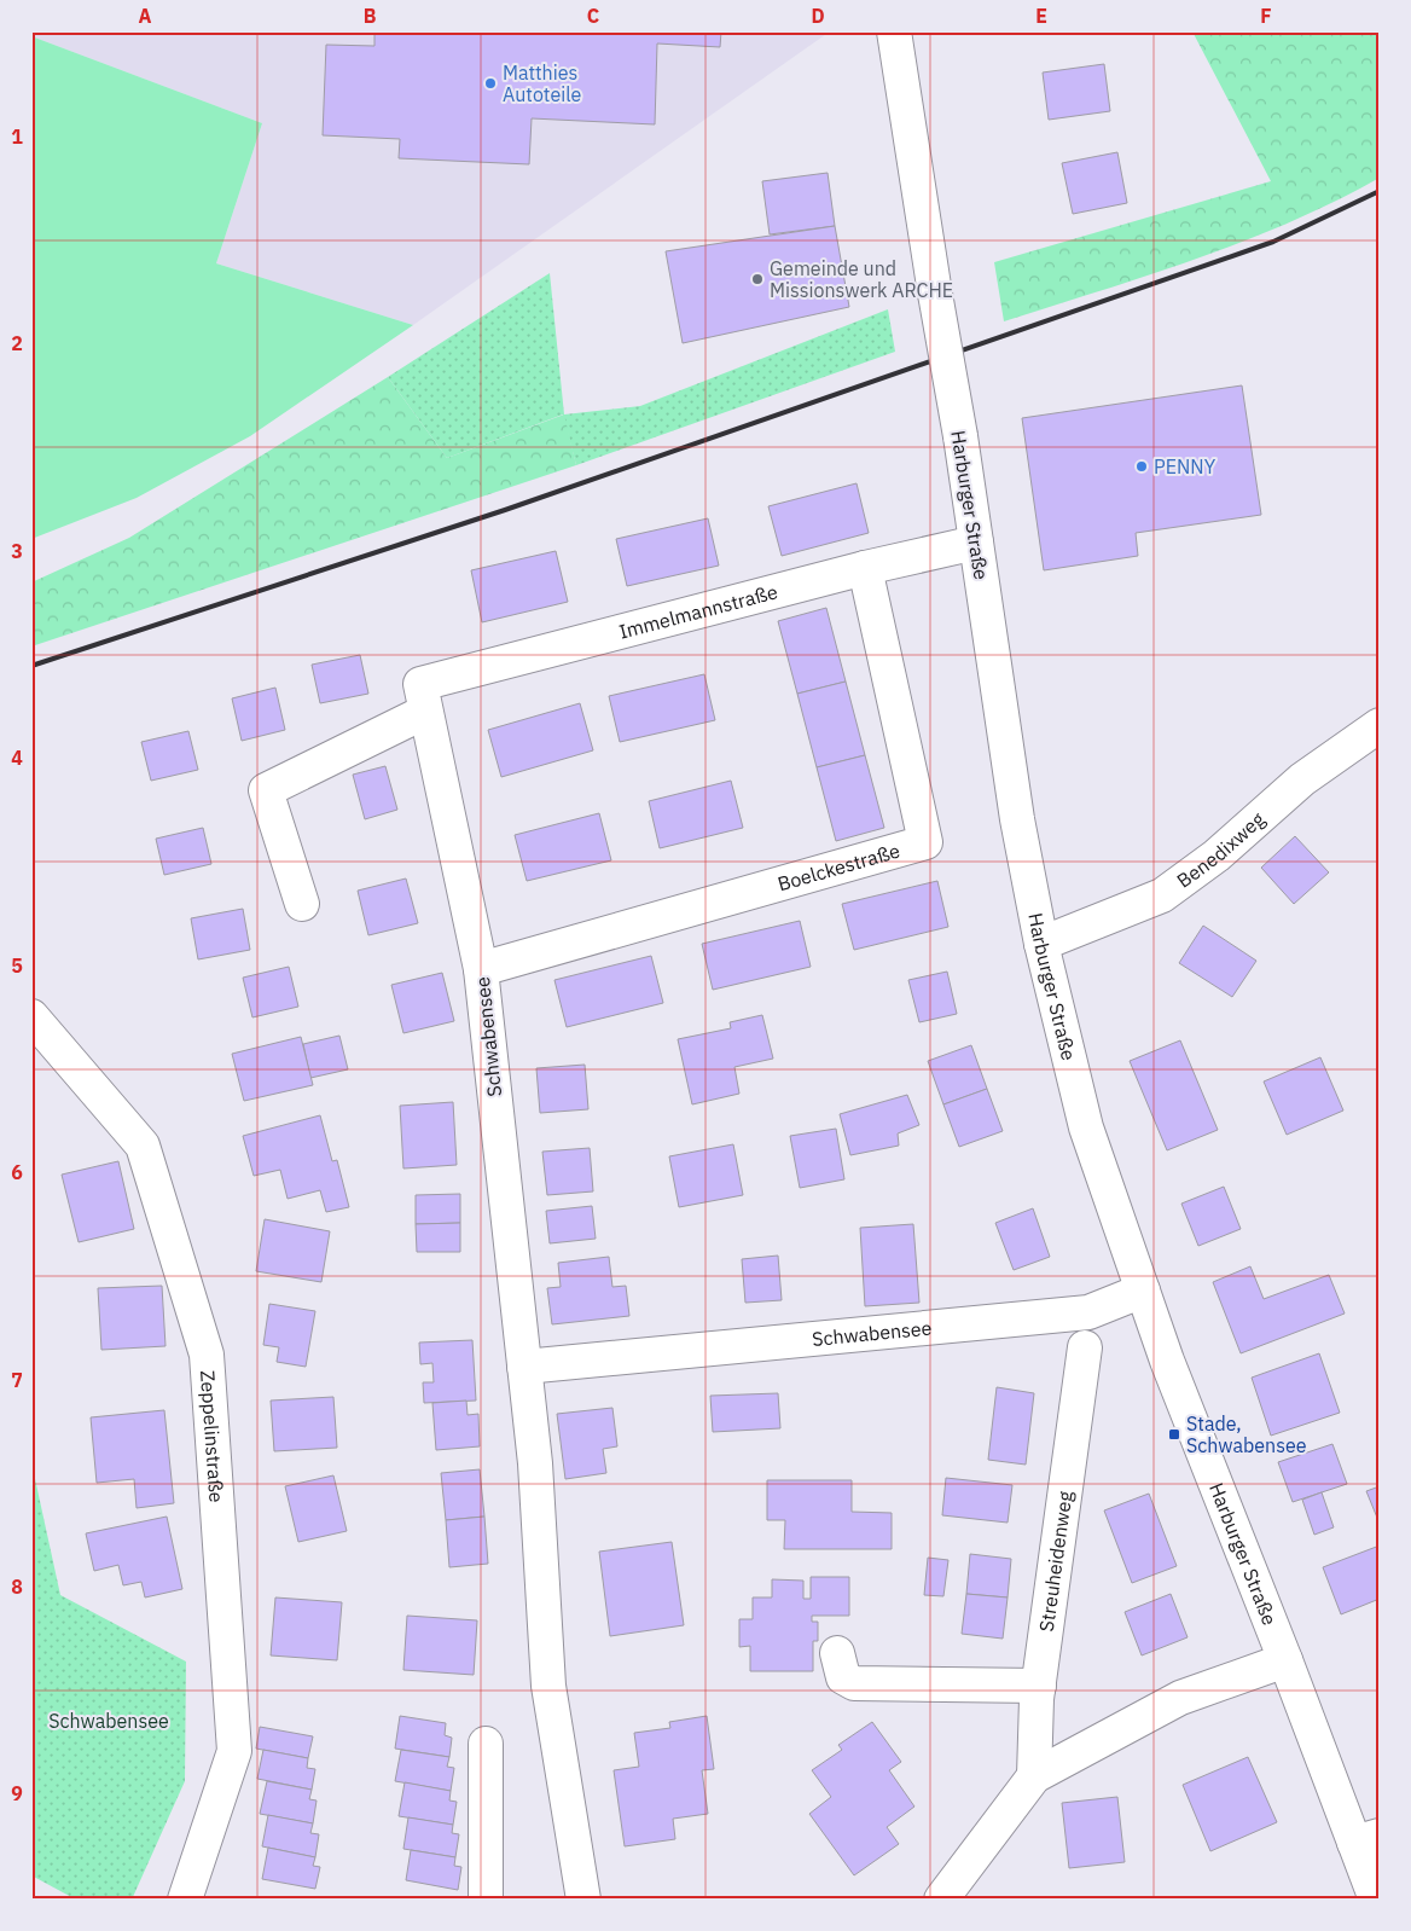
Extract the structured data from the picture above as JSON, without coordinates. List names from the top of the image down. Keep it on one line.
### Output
{"streets":{"street":["Harburger Straße","Immelmannstraße","Benedixweg","Boelckestraße","Schwabensee","Zeppelinstraße","Streuheidenweg"]},"crossings":[["Harburger Straße","Immelmannstraße"],["Harburger Straße","Benedixweg"],["Harburger Straße","Schwabensee"],["Immelmannstraße","Boelckestraße"],["Immelmannstraße","Schwabensee"],["Boelckestraße","Schwabensee"]],"parks":["Schwabensee"],"places":{"other":["Matthies Autoteile","Gemeinde und Missionswerk ARCHE","PENNY"],"transit":["Stade, Schwabensee"]},"grid":{"columns":["A","B","C","D","E","F"],"rows":["1","2","3","4","5","6","7","8","9"]}}
